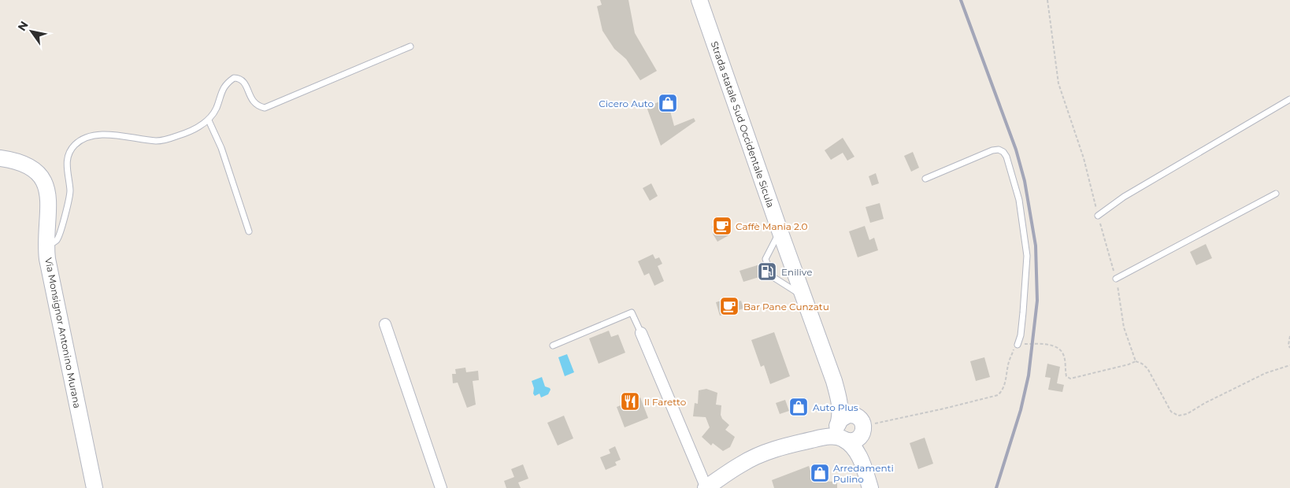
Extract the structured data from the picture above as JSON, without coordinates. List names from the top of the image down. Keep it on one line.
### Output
{"streets":{"main road":["Strada statale Sud Occidentale Sicula","Via Monsignor Antonino Murana"]},"places":{"shop":["Cicero Auto","Auto Plus","Arredamenti Pulino"],"cafe":["Caffè Mania 2.0","Bar Pane Cunzatu"],"fuel station":["Enilive"],"restaurant":["Il Faretto"]},"north":"top left"}
